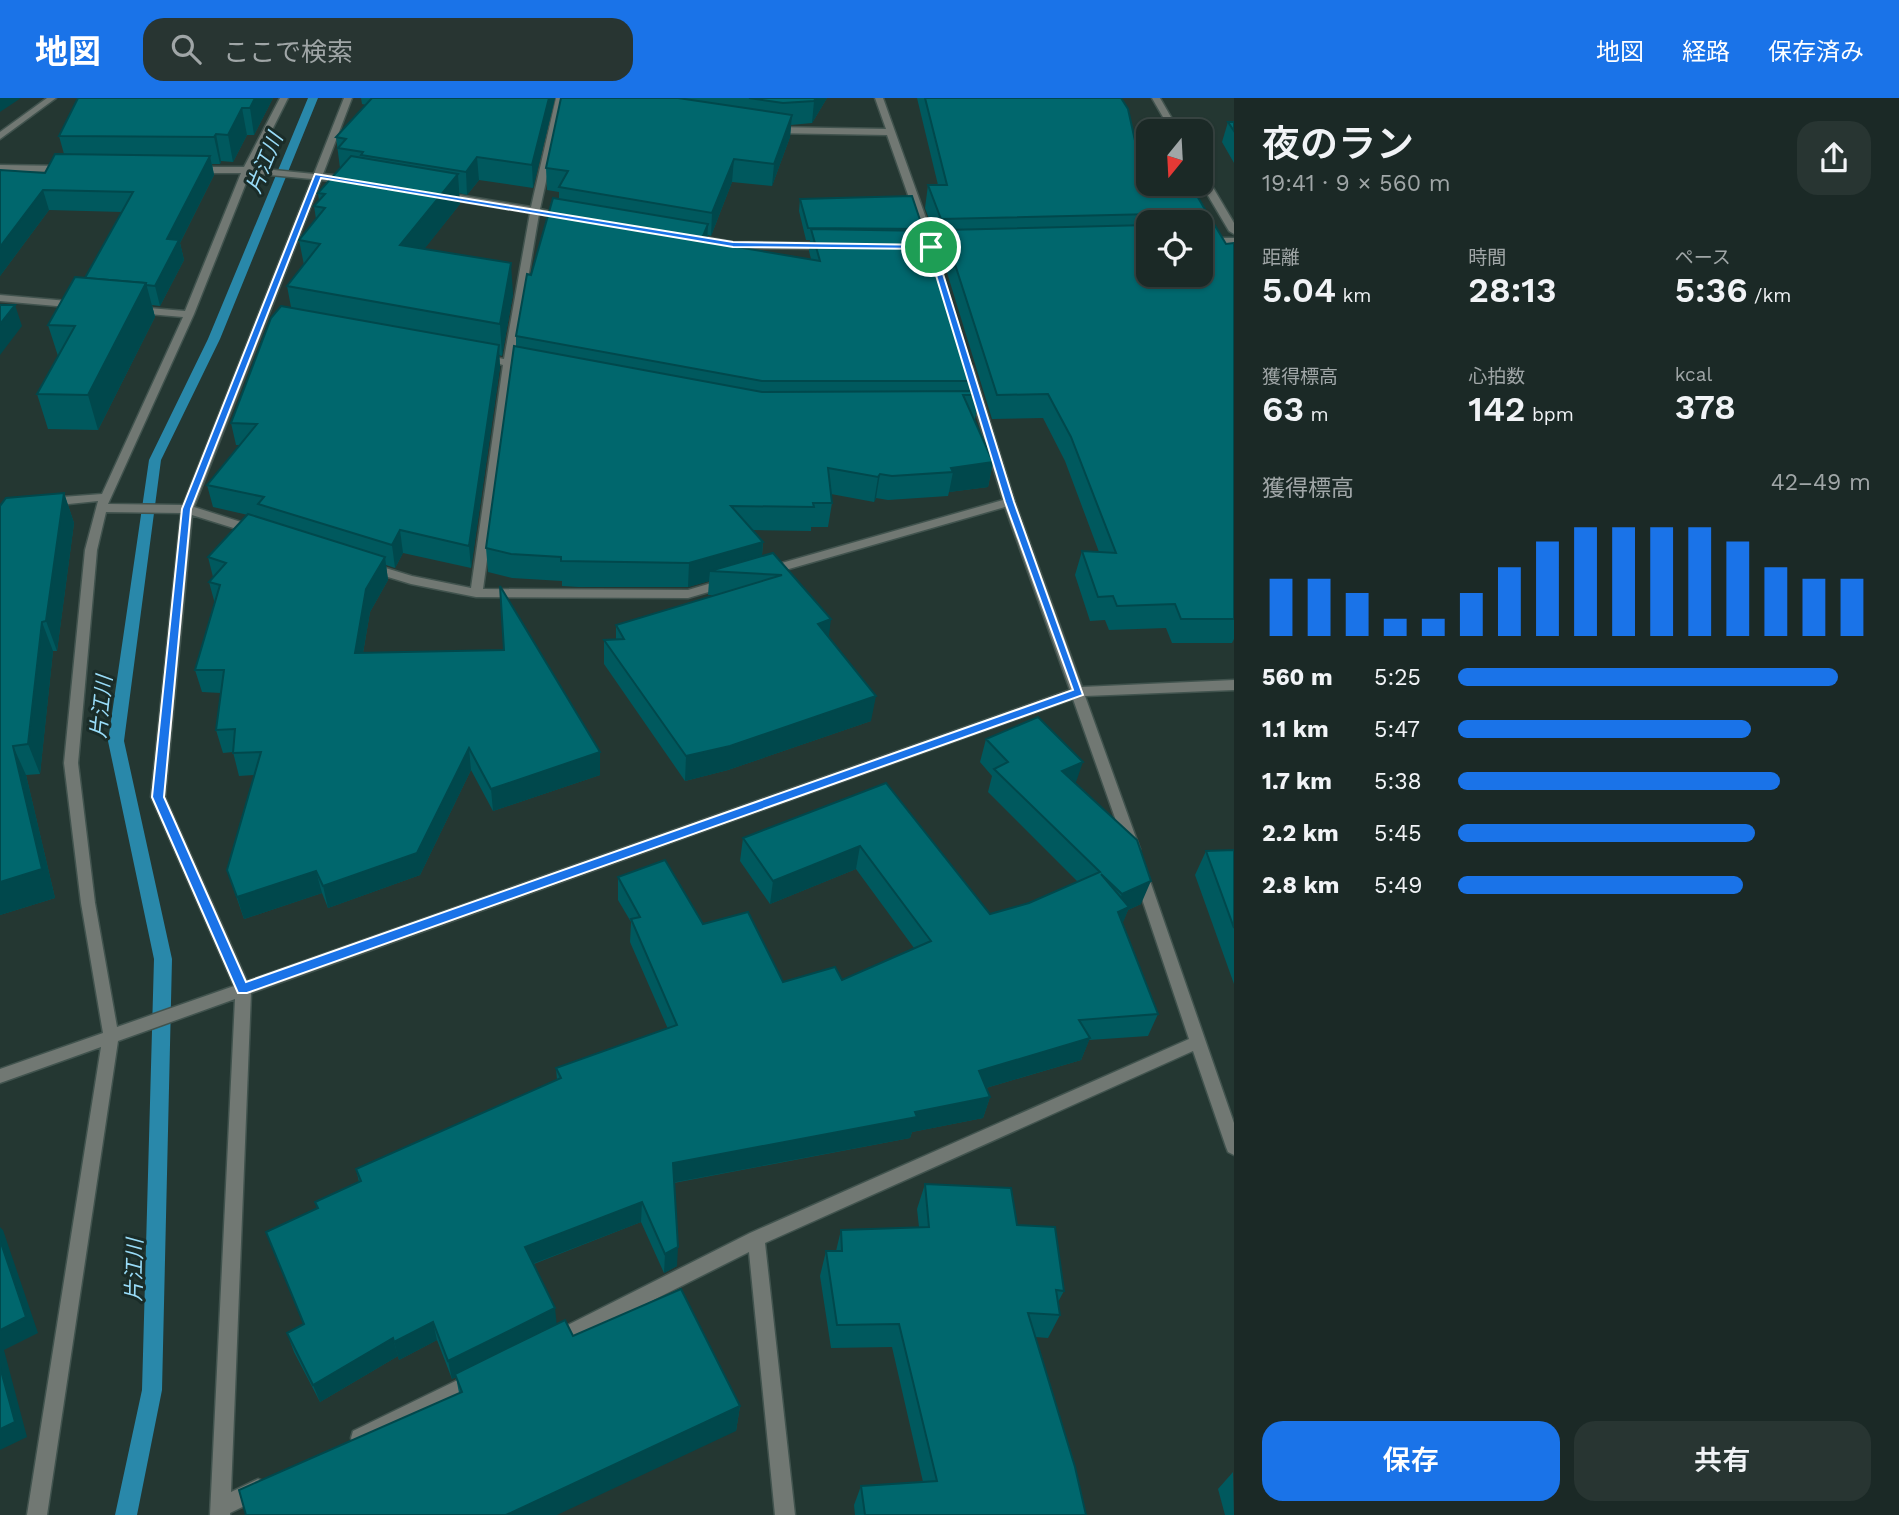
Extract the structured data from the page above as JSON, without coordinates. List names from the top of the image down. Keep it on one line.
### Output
{"water":["片江川"],"north":"bottom","page":{"header":"地図","search":"ここで検索","nav":["地図","経路","保存済み"],"heading":["夜のラン","19:41 · 9 × 560 m"],"stats":[["距離","5.04 km"],["時間","28:13"],["ペース","5:36 /km"],["獲得標高","63 m"],["心拍数","142 bpm"],["kcal","378"]],"chart":["獲得標高","42–49 m"],"list":[{"name":"560 m","note":"5:25"},{"name":"1.1 km","note":"5:47"},{"name":"1.7 km","note":"5:38"},{"name":"2.2 km","note":"5:45"},{"name":"2.8 km","note":"5:49"}],"buttons":["保存","共有"]}}
